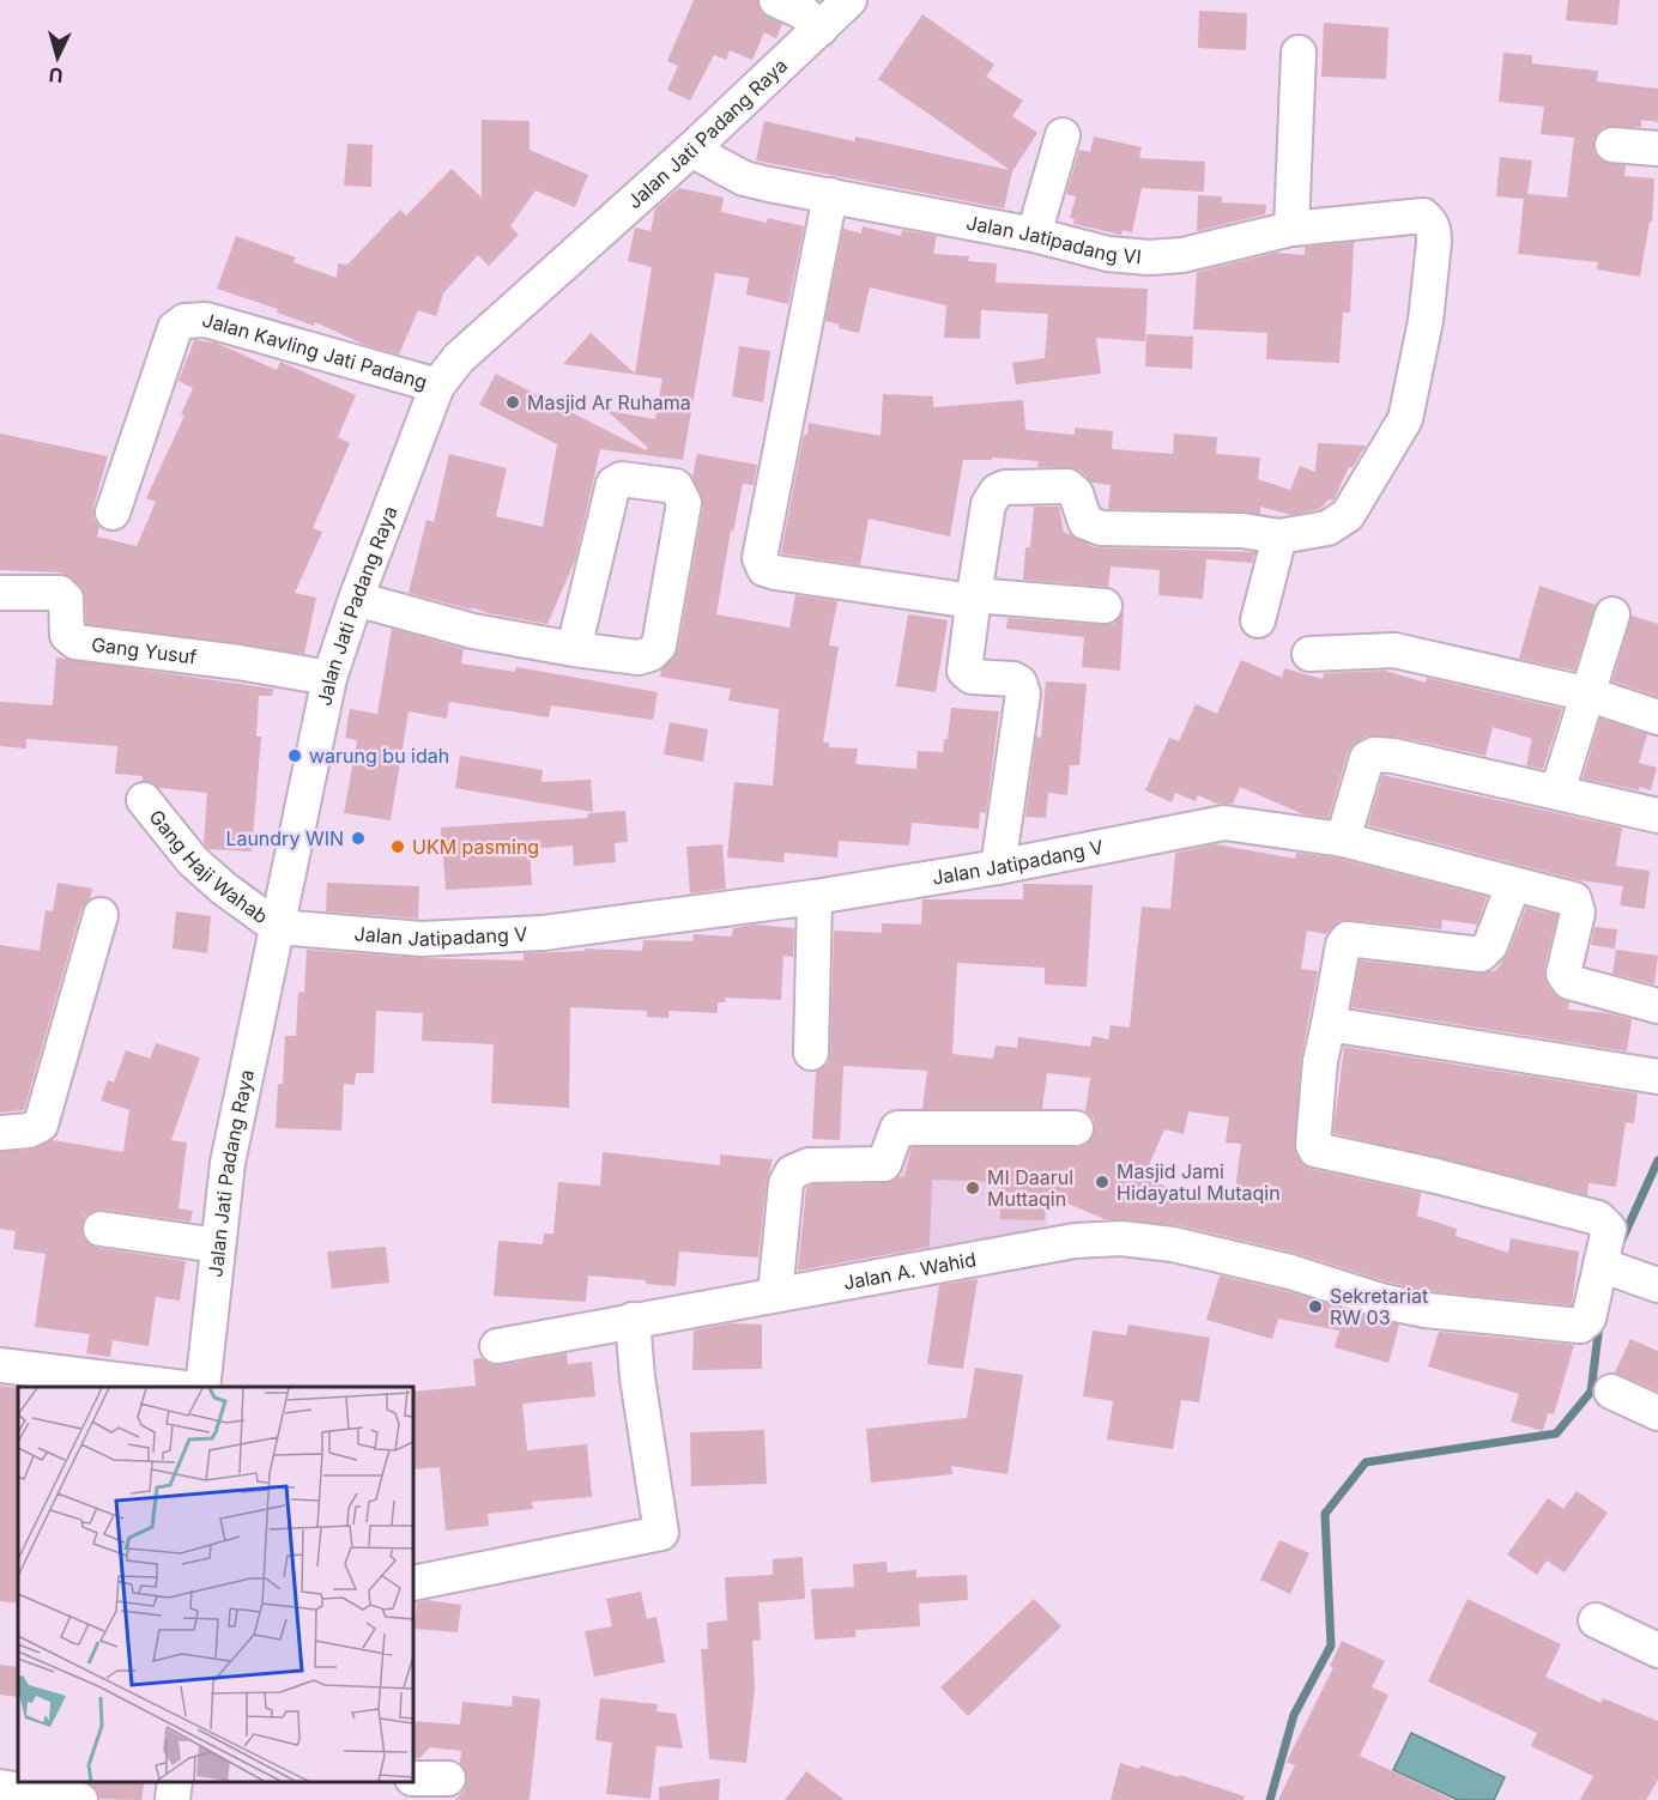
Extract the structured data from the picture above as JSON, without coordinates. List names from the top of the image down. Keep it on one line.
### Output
{"streets":{"street":["Jalan Jati Padang Raya","Jalan Jatipadang VI","Jalan Kavling Jati Padang","Gang Yusuf","Jalan Jatipadang V","Gang Haji Wahab","Jalan A. Wahid"]},"crossings":[["Jalan Jati Padang Raya","Jalan Jatipadang VI"],["Jalan Jati Padang Raya","Jalan Kavling Jati Padang"],["Jalan Jati Padang Raya","Gang Yusuf"],["Jalan Jati Padang Raya","Jalan Jatipadang V"],["Jalan Jati Padang Raya","Gang Haji Wahab"],["Jalan Jatipadang V","Gang Haji Wahab"]],"places":["Masjid Ar Ruhama","warung bu idah","Laundry WIN","UKM pasming","Masjid Jami Hidayatul Mutaqin","MI Daarul Muttaqin","Sekretariat RW 03"],"north":"bottom"}
